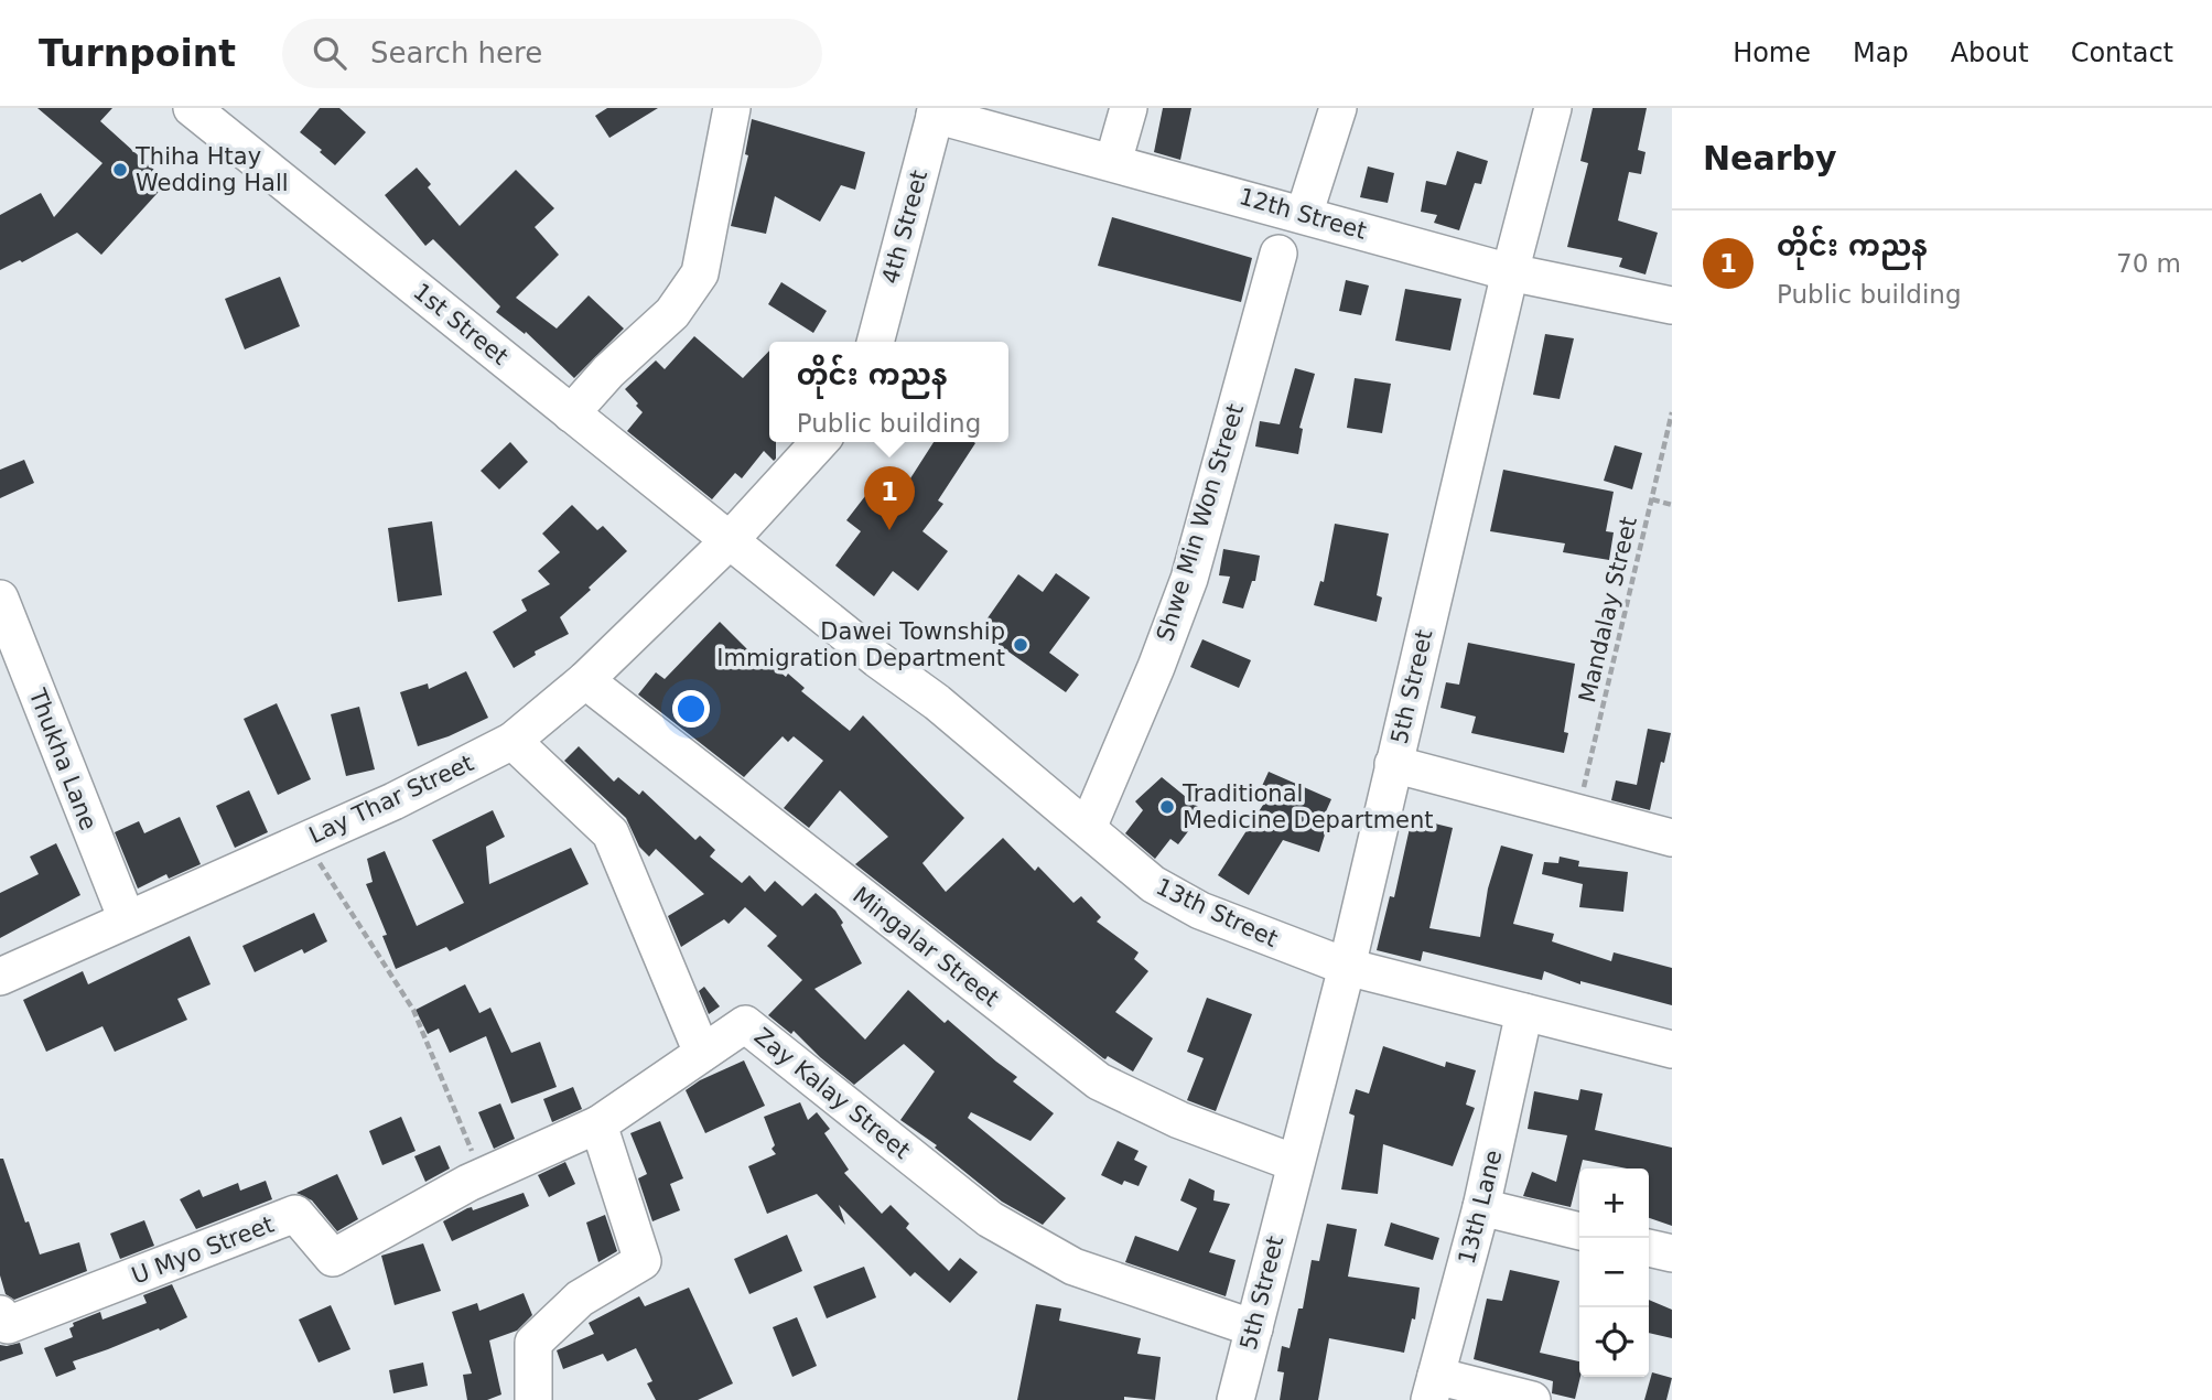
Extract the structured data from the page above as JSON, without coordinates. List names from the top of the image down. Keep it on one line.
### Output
{"streets":{"street":["12th Street","4th Street","1st Street","Shwe Min Won Street","5th Street","Thukha Lane","Lay Thar Street","13th Street","Mingalar Street","Zay Kalay Street","13th Lane","U Myo Street"],"path":["Mandalay Street"]},"crossings":[["12th Street","4th Street"],["12th Street","5th Street"],["1st Street","Lay Thar Street"],["1st Street","13th Street"],["Shwe Min Won Street","13th Street"],["5th Street","13th Street"],["5th Street","Mingalar Street"],["5th Street","Zay Kalay Street"],["Thukha Lane","Lay Thar Street"],["Lay Thar Street","13th Street"],["Lay Thar Street","Mingalar Street"],["13th Street","13th Lane"],["Zay Kalay Street","U Myo Street"]],"places":["Thiha Htay Wedding Hall","Dawei Township Immigration Department","Traditional Medicine Department"],"page":{"header":"Turnpoint","search":"Search here","nav":["Home","Map","About","Contact"],"heading":"Nearby","list":[{"mark":"1","name":"တိုင်း ကညန","note":"Public building","value":"70 m"}],"popup":["တိုင်း ကညန","Public building"],"pins":"1","map_buttons":["+","−"]}}
